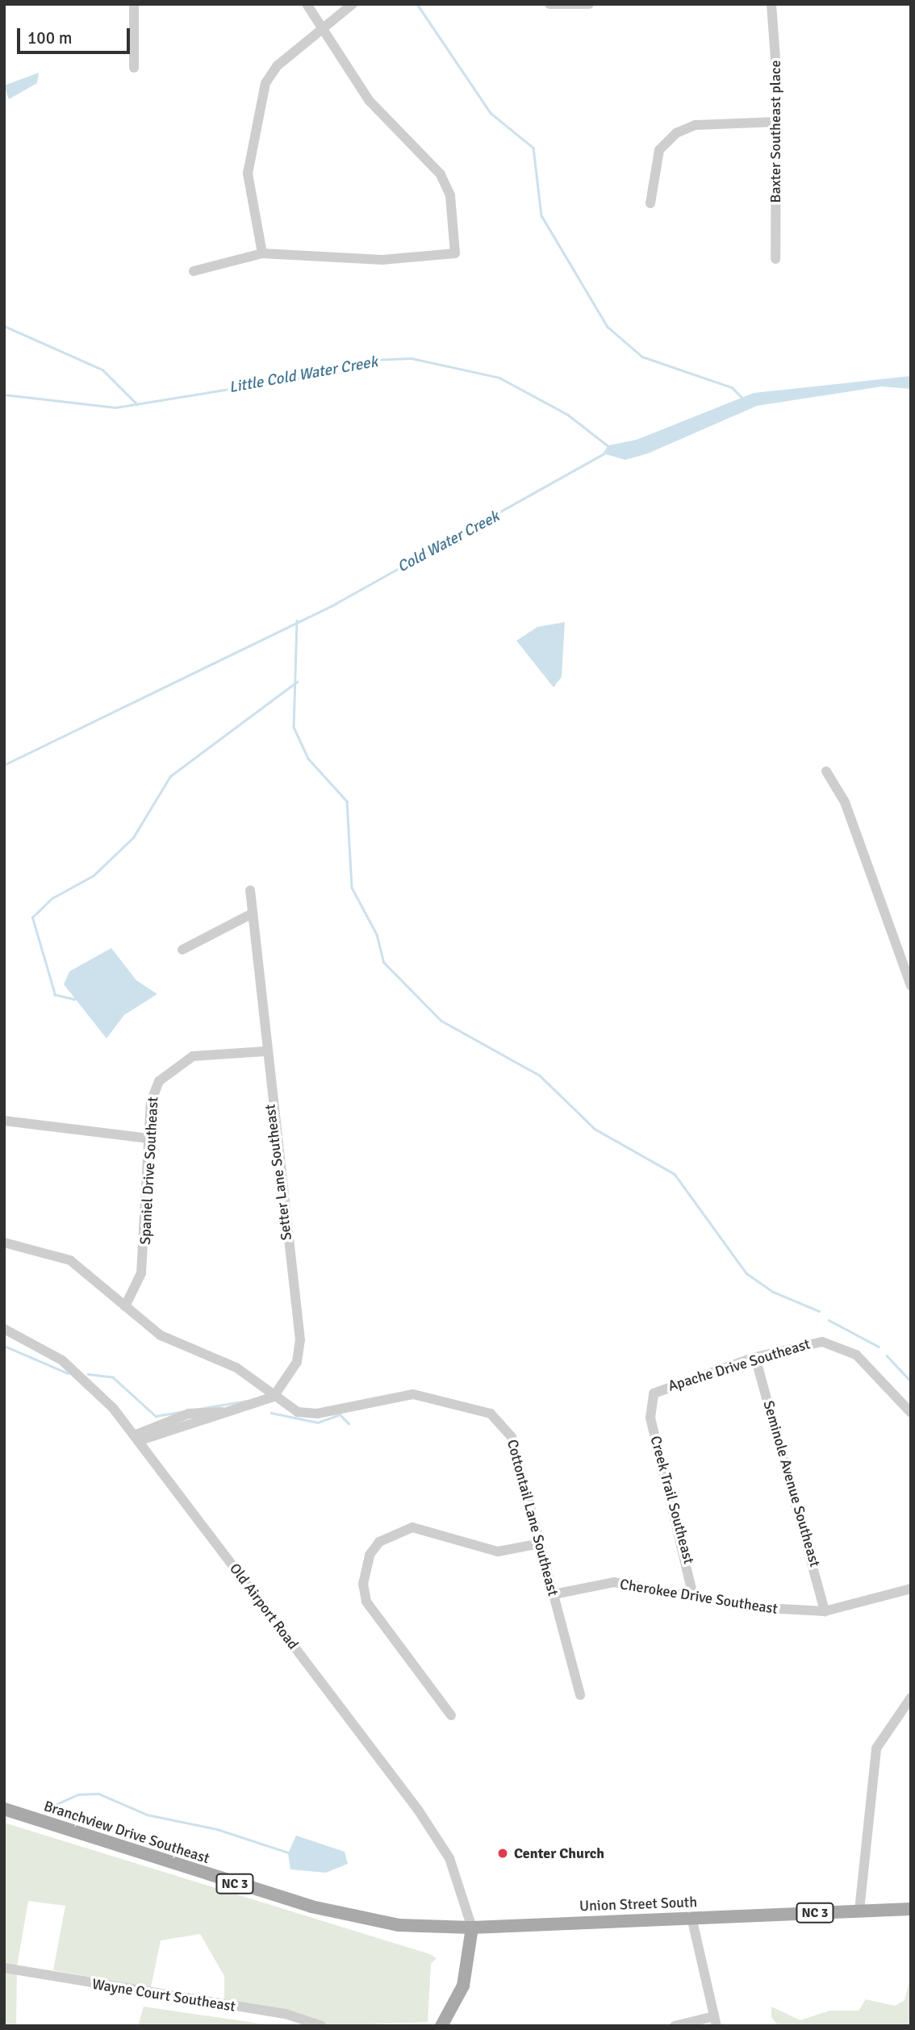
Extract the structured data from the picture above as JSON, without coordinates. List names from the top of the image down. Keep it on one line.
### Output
{"streets":{"main road":["Branchview Drive Southeast","NC 3","Union Street South"],"street":["Baxter Southeast place","Spaniel Drive Southeast","Setter Lane Southeast","Apache Drive Southeast","Seminole Avenue Southeast","Creek Trail Southeast","Cottontail Lane Southeast","Cherokee Drive Southeast","Old Airport Road","Wayne Court Southeast"]},"crossings":[["Spaniel Drive Southeast","Setter Lane Southeast"],["Spaniel Drive Southeast","Cottontail Lane Southeast"],["Setter Lane Southeast","Cottontail Lane Southeast"],["Apache Drive Southeast","Seminole Avenue Southeast"],["Apache Drive Southeast","Creek Trail Southeast"],["Seminole Avenue Southeast","Cherokee Drive Southeast"],["Creek Trail Southeast","Cherokee Drive Southeast"],["Cottontail Lane Southeast","Cherokee Drive Southeast"],["Old Airport Road","Branchview Drive Southeast"],["Old Airport Road","Union Street South"],["Branchview Drive Southeast","Union Street South"]],"water":["Little Cold Water Creek","Cold Water Creek"],"places":["Center Church"],"scale_bar":"100 m"}
